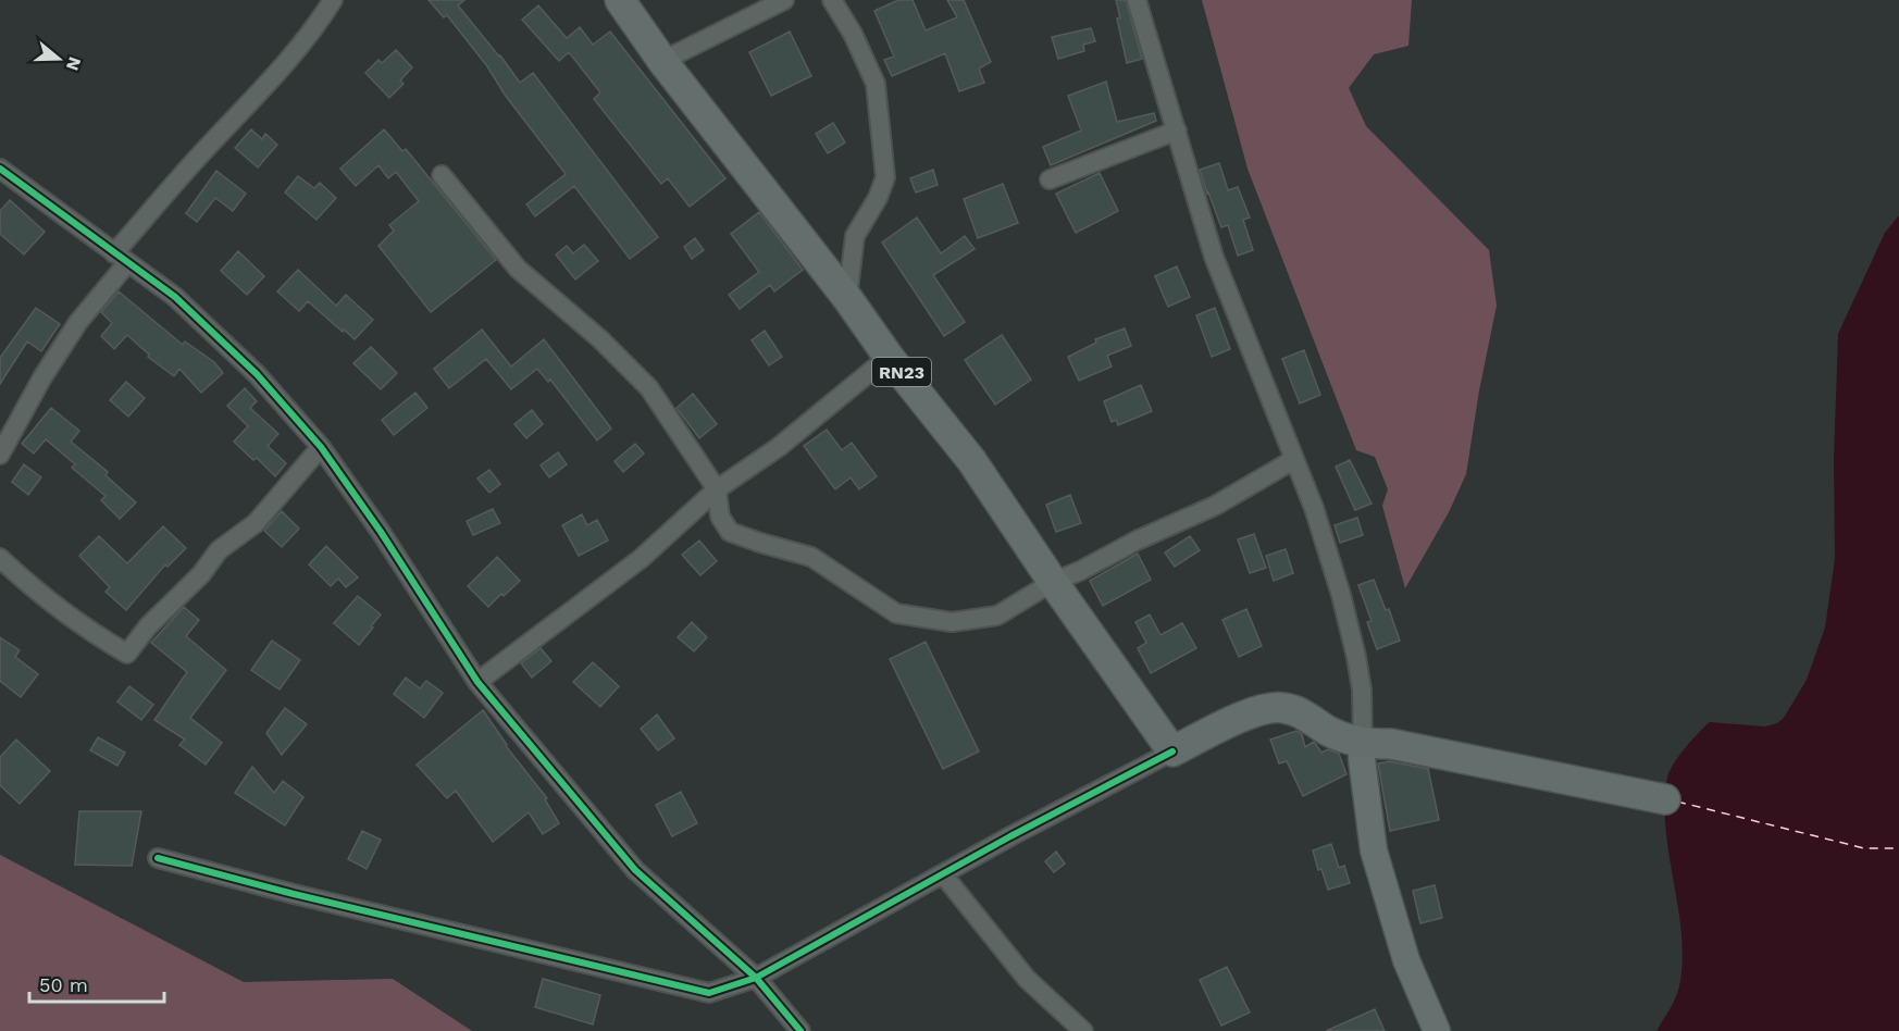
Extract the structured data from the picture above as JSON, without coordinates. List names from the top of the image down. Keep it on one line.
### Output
{"streets":{"main road":["RN23"]},"scale_bar":"50 m","north":"right"}
